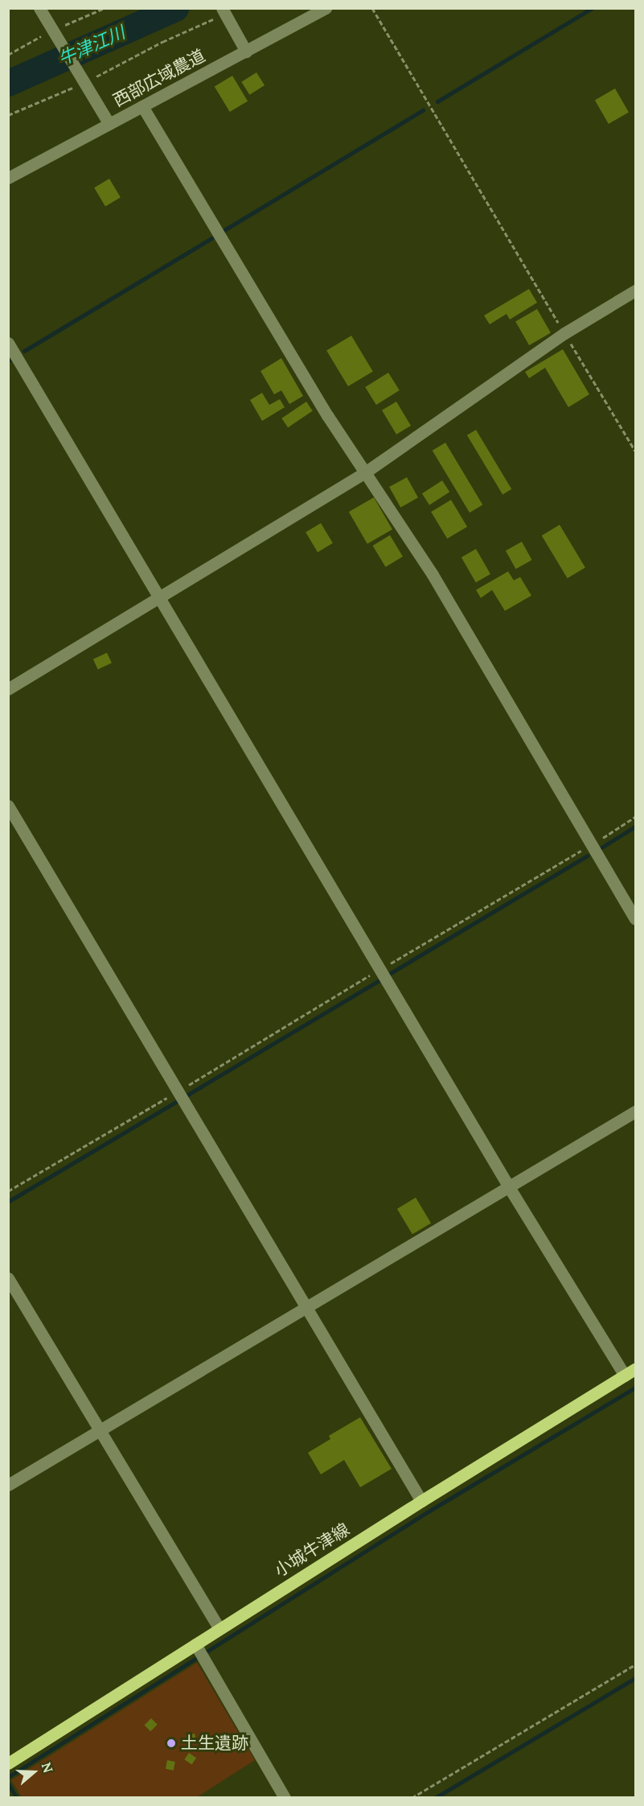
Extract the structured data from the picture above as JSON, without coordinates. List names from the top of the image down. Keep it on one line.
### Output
{"streets":{"main road":["小城牛津線"],"street":["西部広域農道"]},"water":["牛津江川"],"places":["土生遺跡"],"north":"right"}
